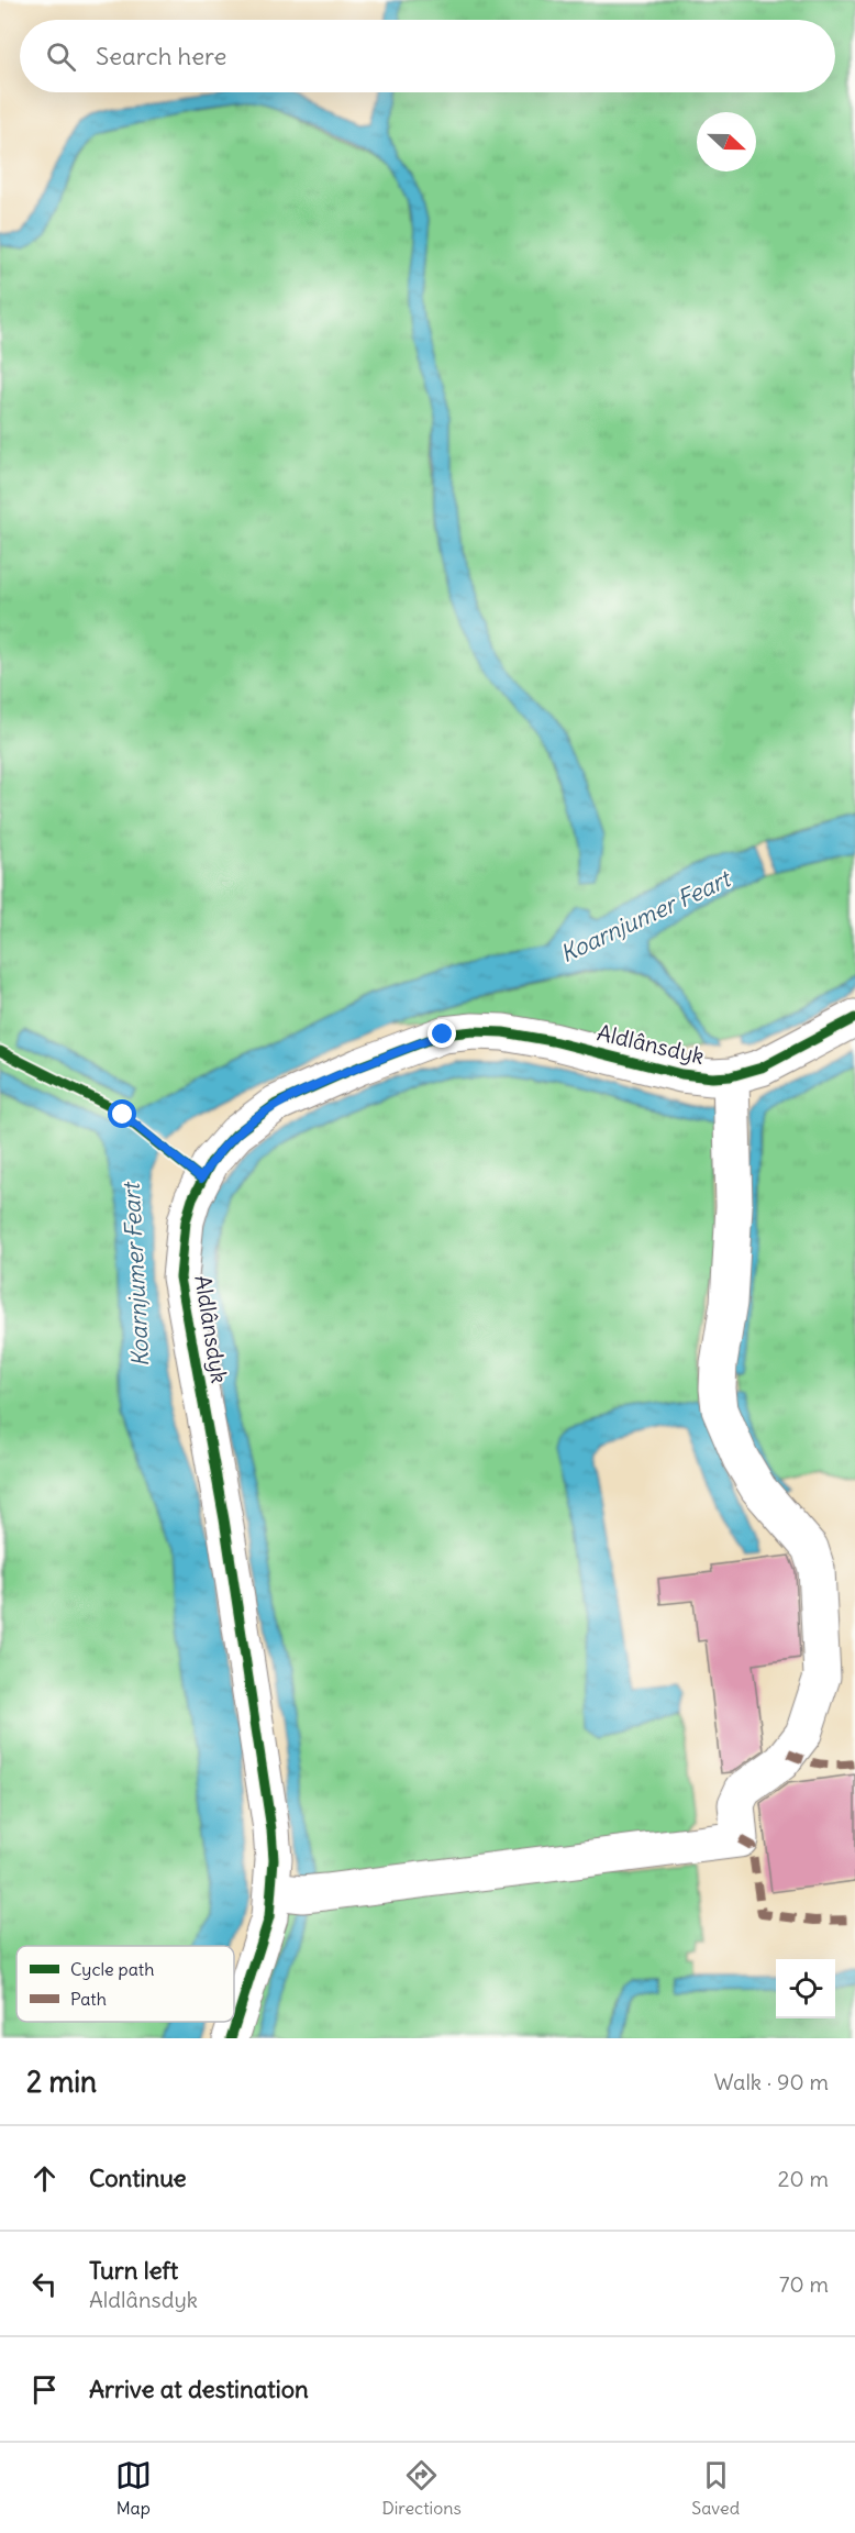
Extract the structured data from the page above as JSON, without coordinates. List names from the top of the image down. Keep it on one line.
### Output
{"streets":{"street":["Aldlânsdyk"]},"water":["Koarnjumer Feart"],"legend":["Cycle path","Path"],"north":"right","page":{"search":"Search here","heading":["2 min","Walk · 90 m"],"list":[["Continue","20 m"],["Turn left","Aldlânsdyk","70 m"],"Arrive at destination"],"nav":["Map","Directions","Saved"]}}
